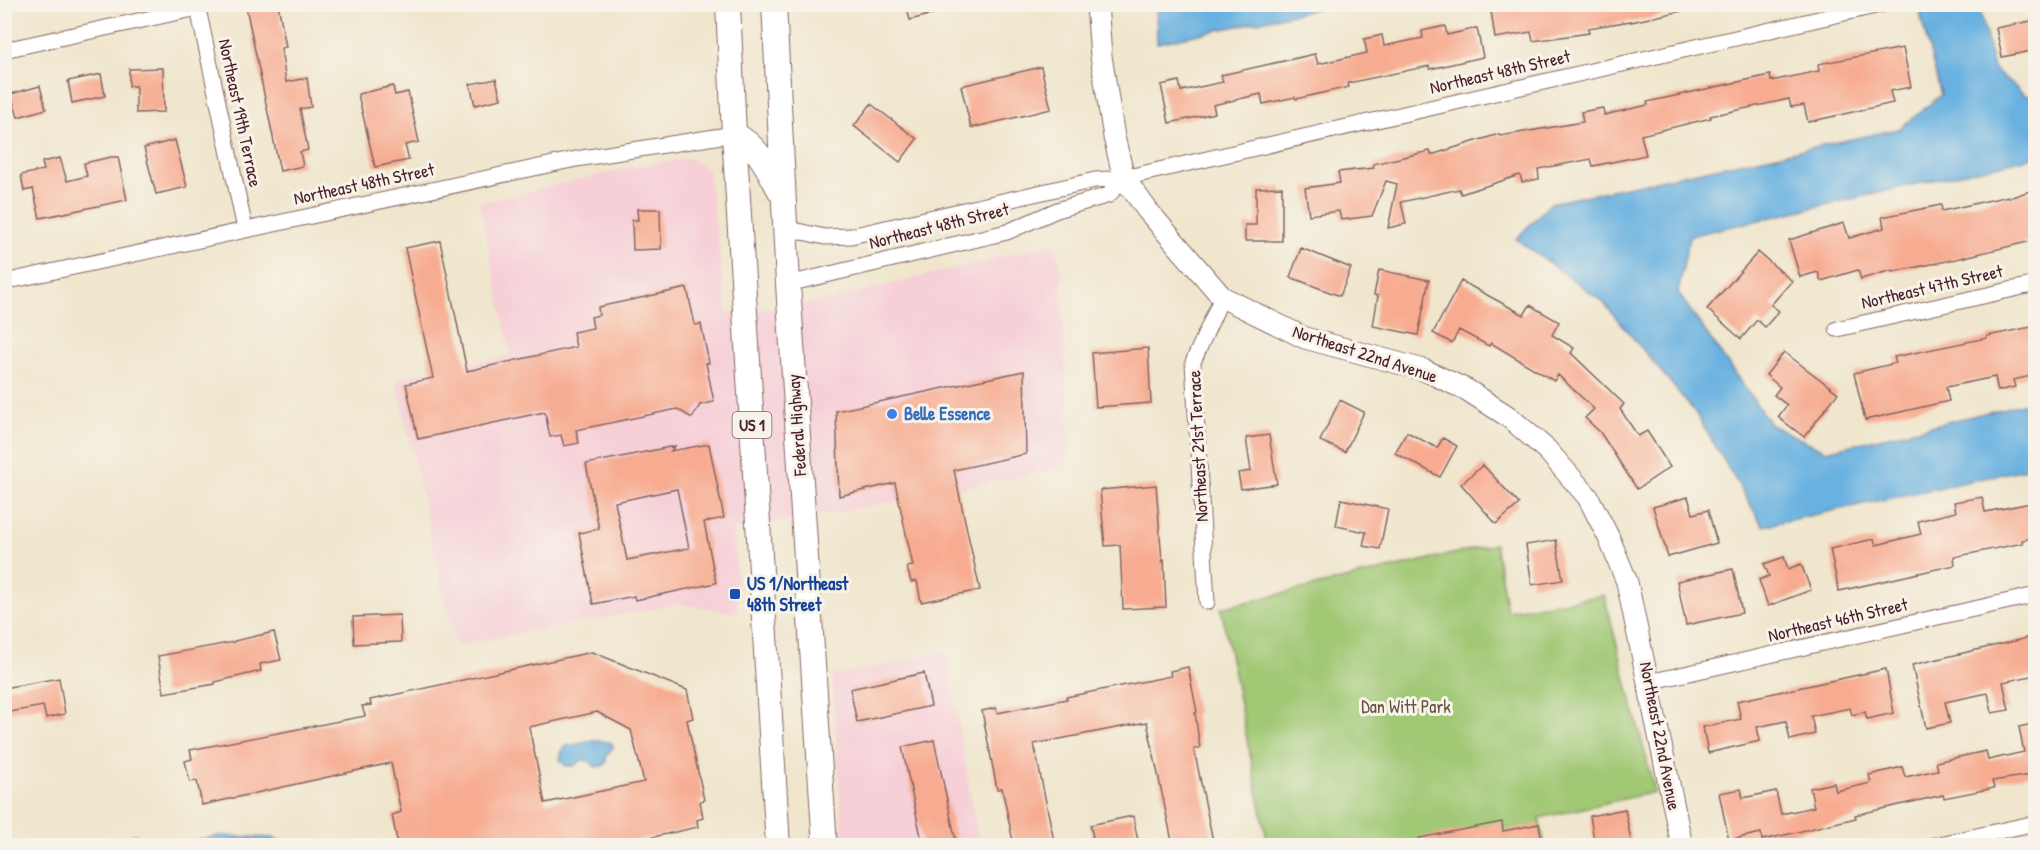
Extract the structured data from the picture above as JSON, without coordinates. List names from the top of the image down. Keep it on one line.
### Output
{"streets":{"main road":["US 1","Federal Highway"],"street":["Northeast 48th Street","Northeast 19th Terrace","Northeast 47th Street","Northeast 22nd Avenue","Northeast 21st Terrace","Northeast 46th Street"]},"crossings":[["Northeast 48th Street","Northeast 19th Terrace"],["Northeast 48th Street","Northeast 22nd Avenue"],["Northeast 48th Street","US 1"],["Northeast 48th Street","Federal Highway"],["Northeast 22nd Avenue","Northeast 21st Terrace"],["Northeast 22nd Avenue","Northeast 46th Street"]],"parks":["Dan Witt Park"],"places":{"other":["Belle Essence"],"transit":["US 1/Northeast 48th Street"]}}
